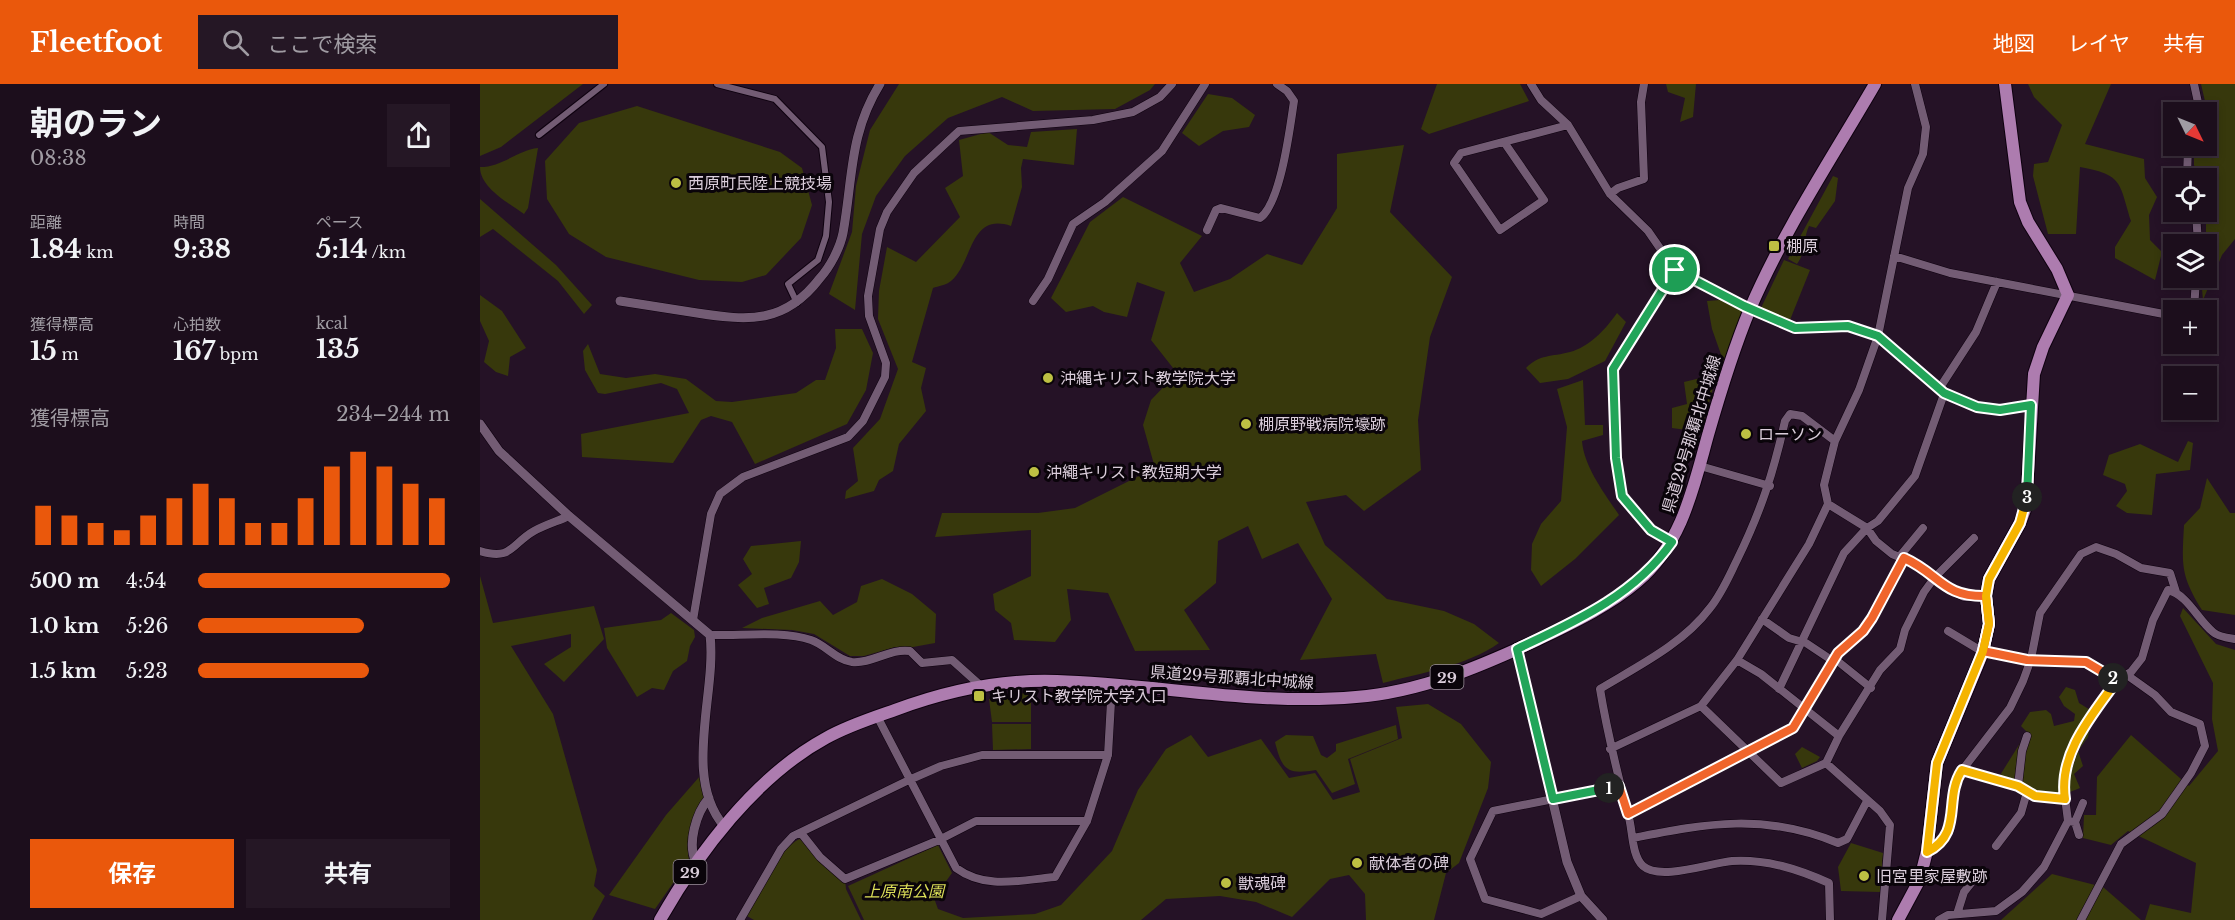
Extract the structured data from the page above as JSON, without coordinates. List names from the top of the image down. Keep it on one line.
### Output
{"streets":{"main road":["県道29号那覇北中城線","29"]},"parks":["上原南公園"],"places":{"other":["西原町民陸上競技場","沖縄キリスト教学院大学","棚原野戦病院壕跡","ローソン","沖繩キリスト教短期大学","献体者の碑","旧宮里家屋敷跡","獣魂碑"],"transit":["棚原","キリスト教学院大学入口"]},"north":"bottom right","page":{"header":"Fleetfoot","search":"ここで検索","nav":["地図","レイヤ","共有"],"heading":["朝のラン","08:38"],"map_buttons":["+","−"],"stats":[["距離","1.84 km"],["時間","9:38"],["ペース","5:14 /km"],["獲得標高","15 m"],["心拍数","167 bpm"],["kcal","135"]],"chart":["獲得標高","234–244 m"],"pins":["3","2","1"],"list":[{"name":"500 m","note":"4:54"},{"name":"1.0 km","note":"5:26"},{"name":"1.5 km","note":"5:23"}],"buttons":["保存","共有"]}}
